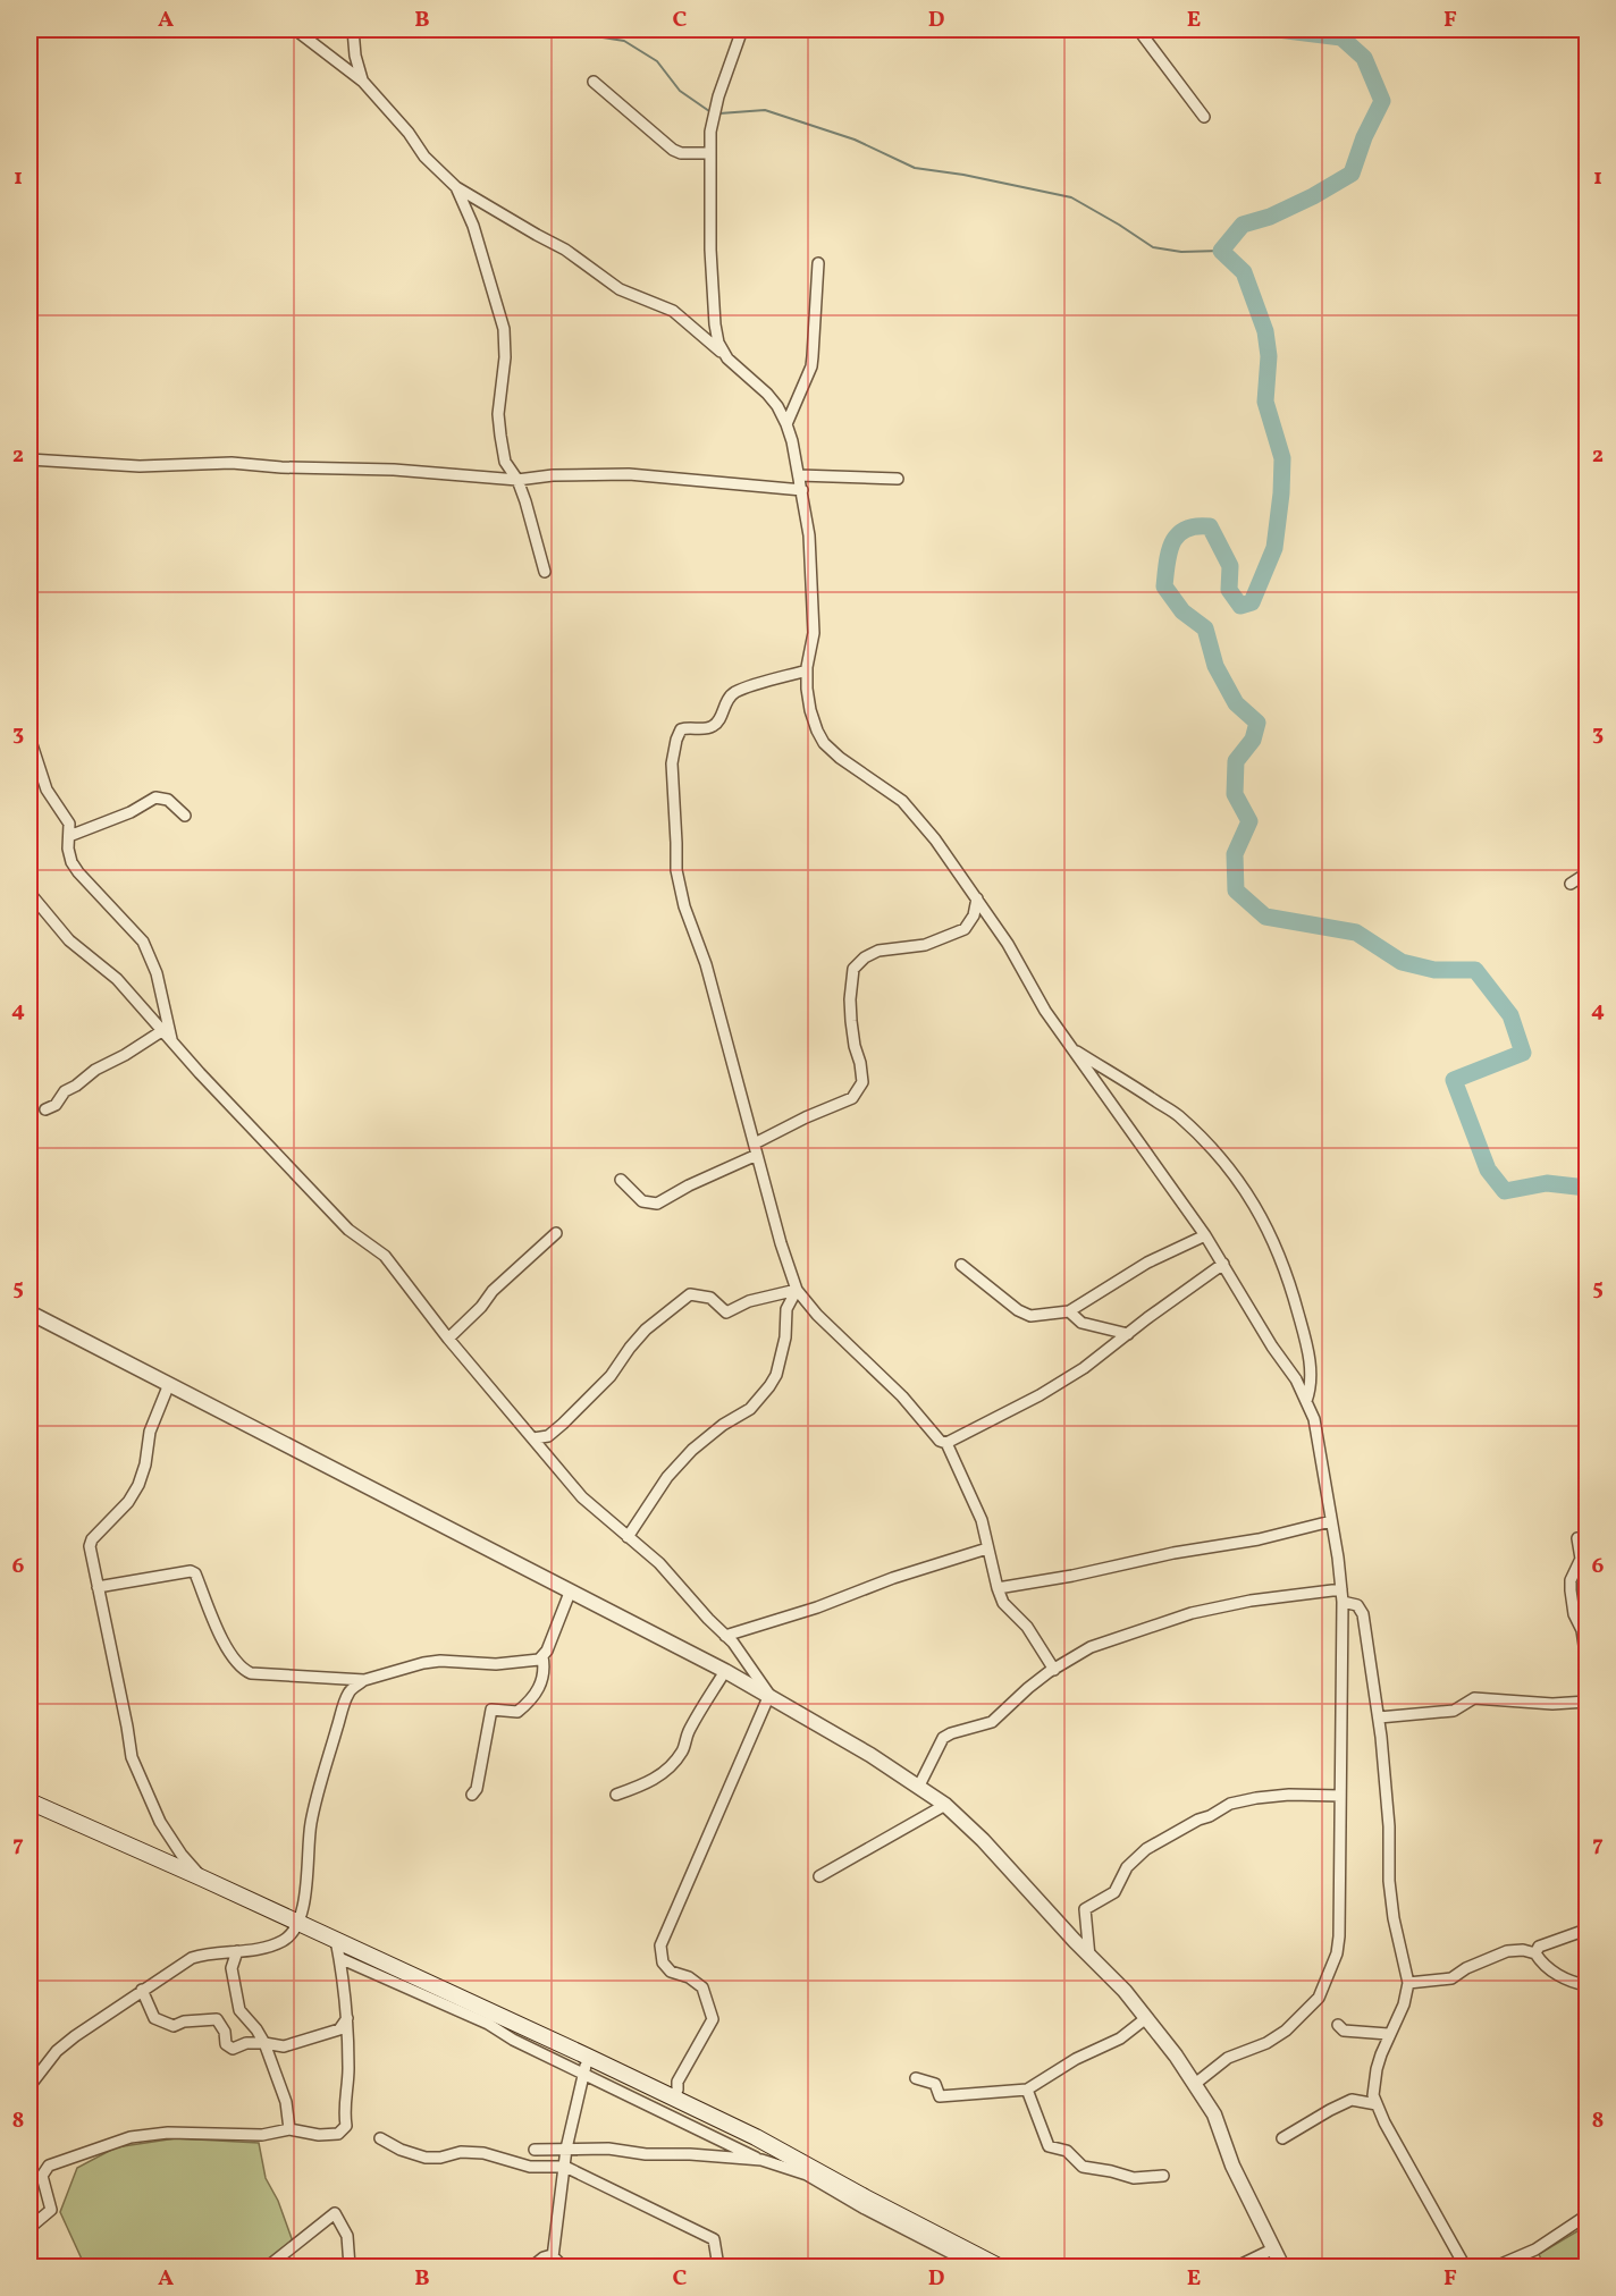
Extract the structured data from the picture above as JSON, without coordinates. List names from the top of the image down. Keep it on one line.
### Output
{"grid":{"columns":["A","B","C","D","E","F"],"rows":["1","2","3","4","5","6","7","8"]}}
